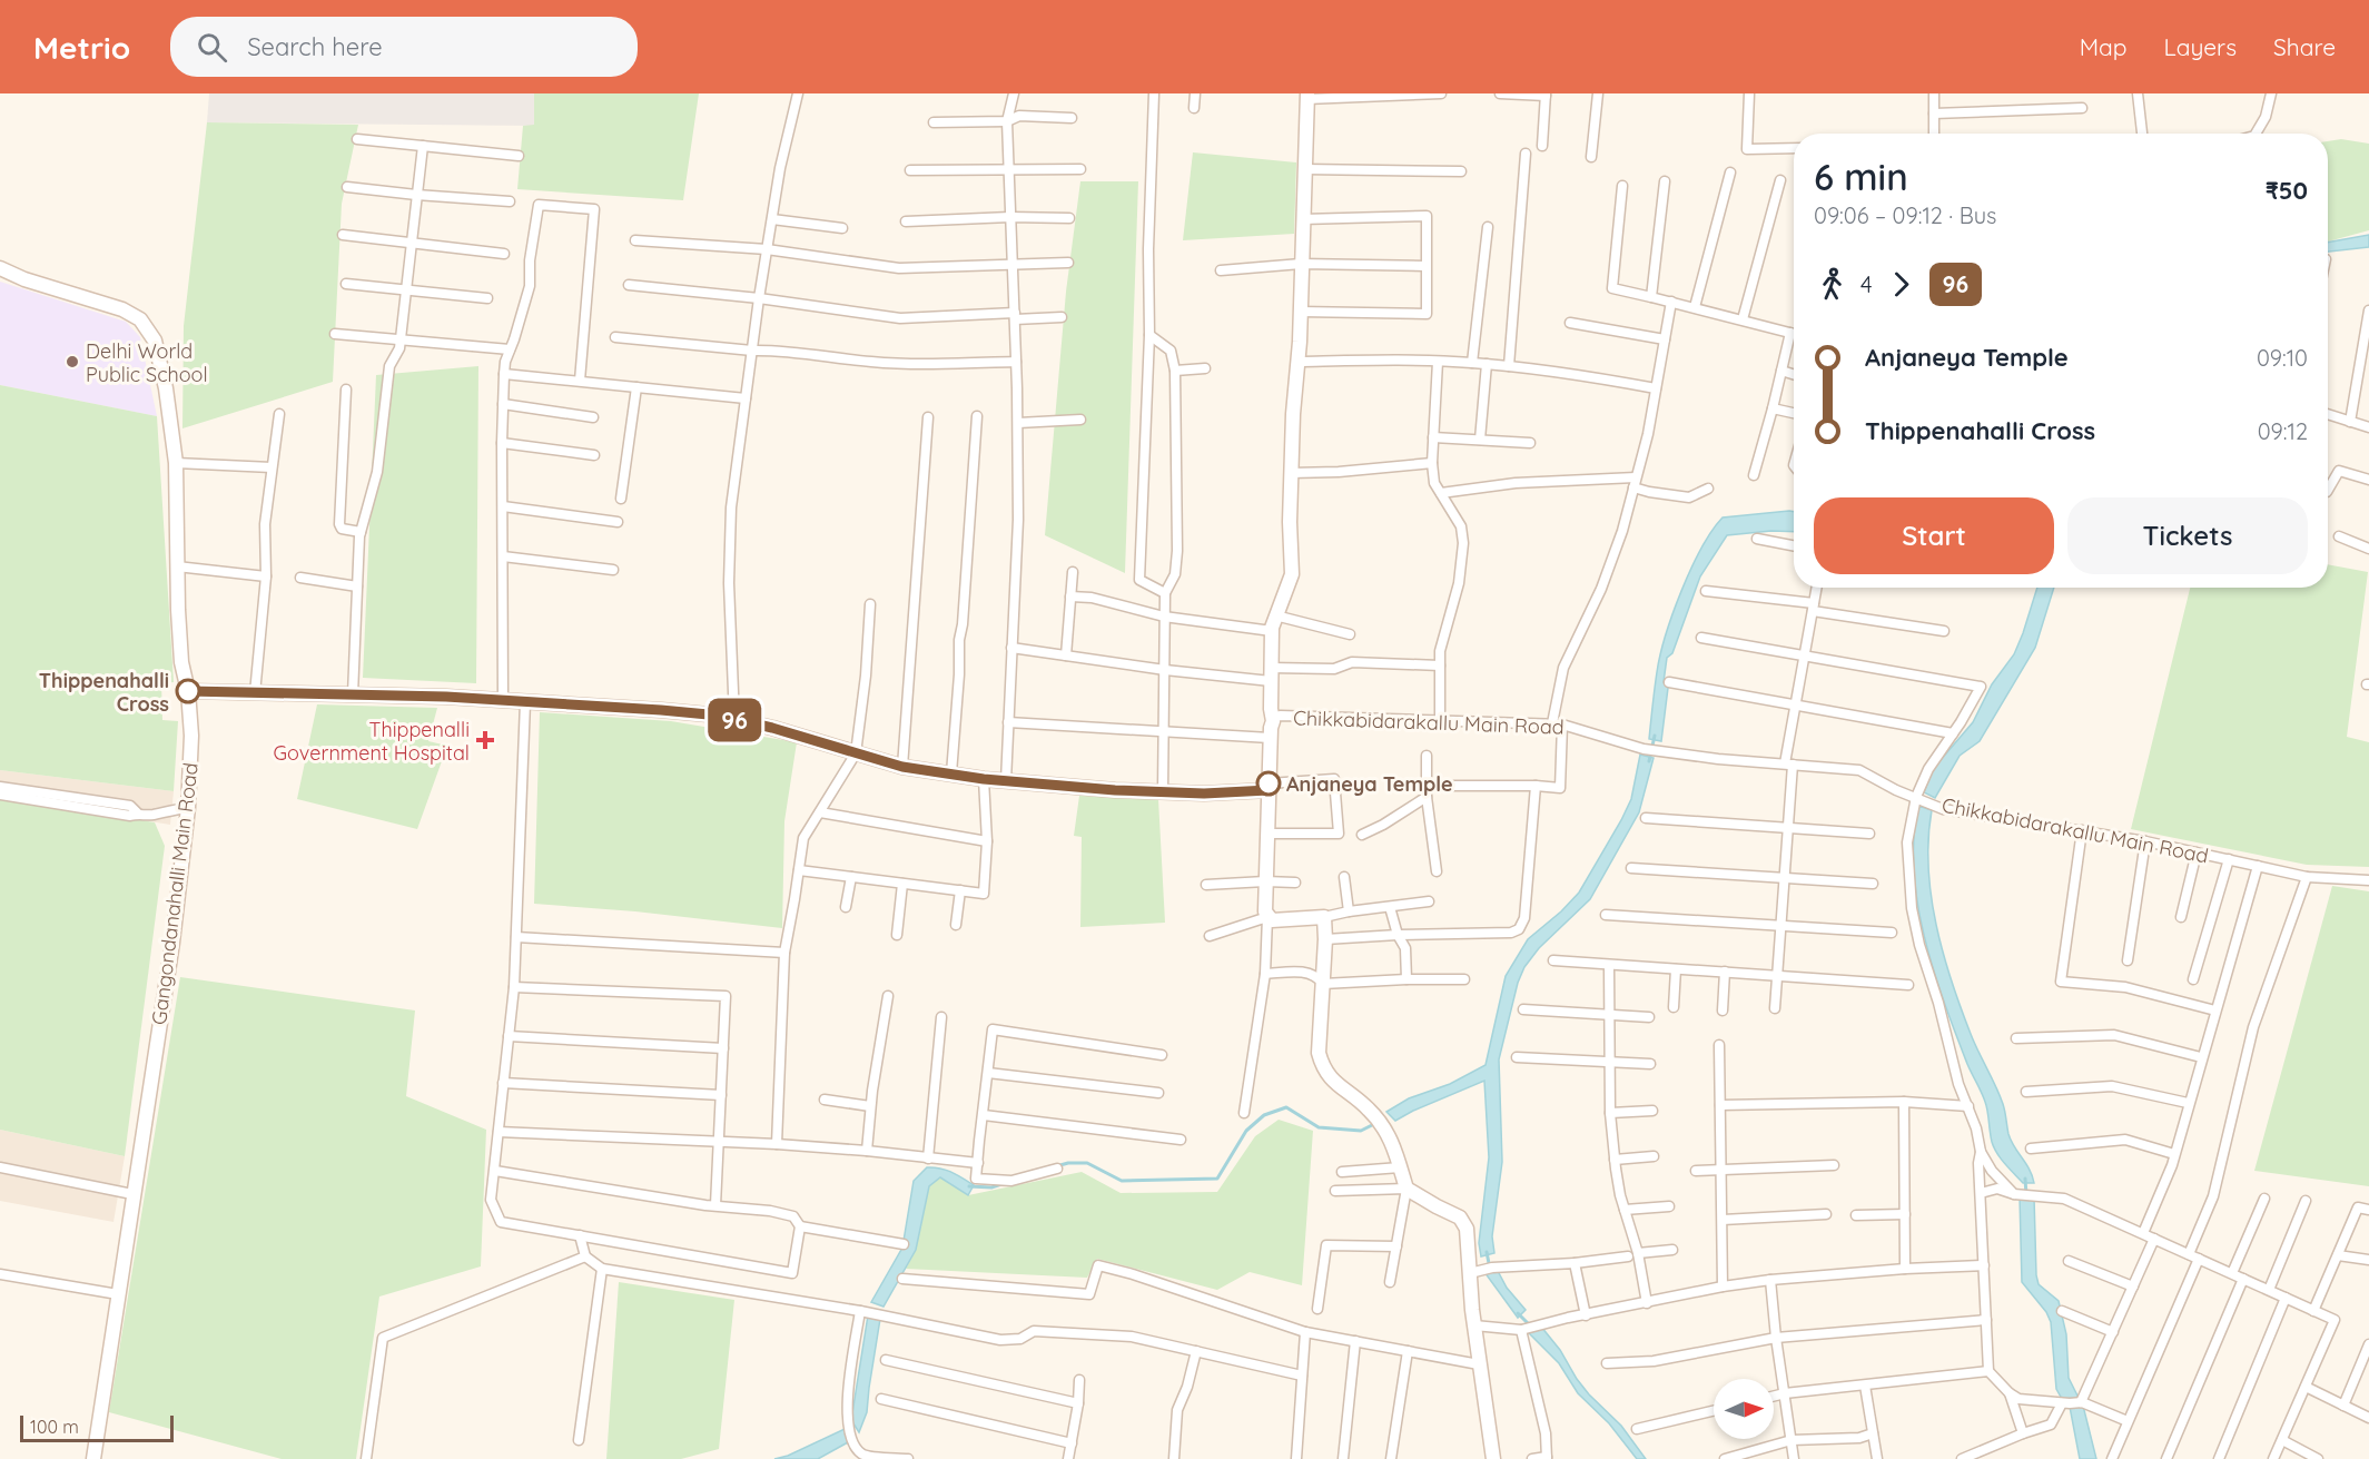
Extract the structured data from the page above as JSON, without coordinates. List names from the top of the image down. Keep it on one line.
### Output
{"streets":{"street":["Chikkabidarakallu Main Road","Gangondanahalli Main Road"]},"places":{"other":["Delhi World Public School","Thippenahalli Cross","Anjaneya Temple"],"health":["Thippenalli Government Hospital"]},"lines":["bus line 96"],"scale_bar":"100 m","north":"right","page":{"header":"Metrio","search":"Search here","nav":["Map","Layers","Share"],"on_map":"96","heading":["6 min","09:06 – 09:12 · Bus","₹50"],"legs":["4","96"],"list":[{"name":"Anjaneya Temple","value":"09:10"},{"name":"Thippenahalli Cross","value":"09:12"}],"buttons":["Start","Tickets"],"scale":"100 m"}}
